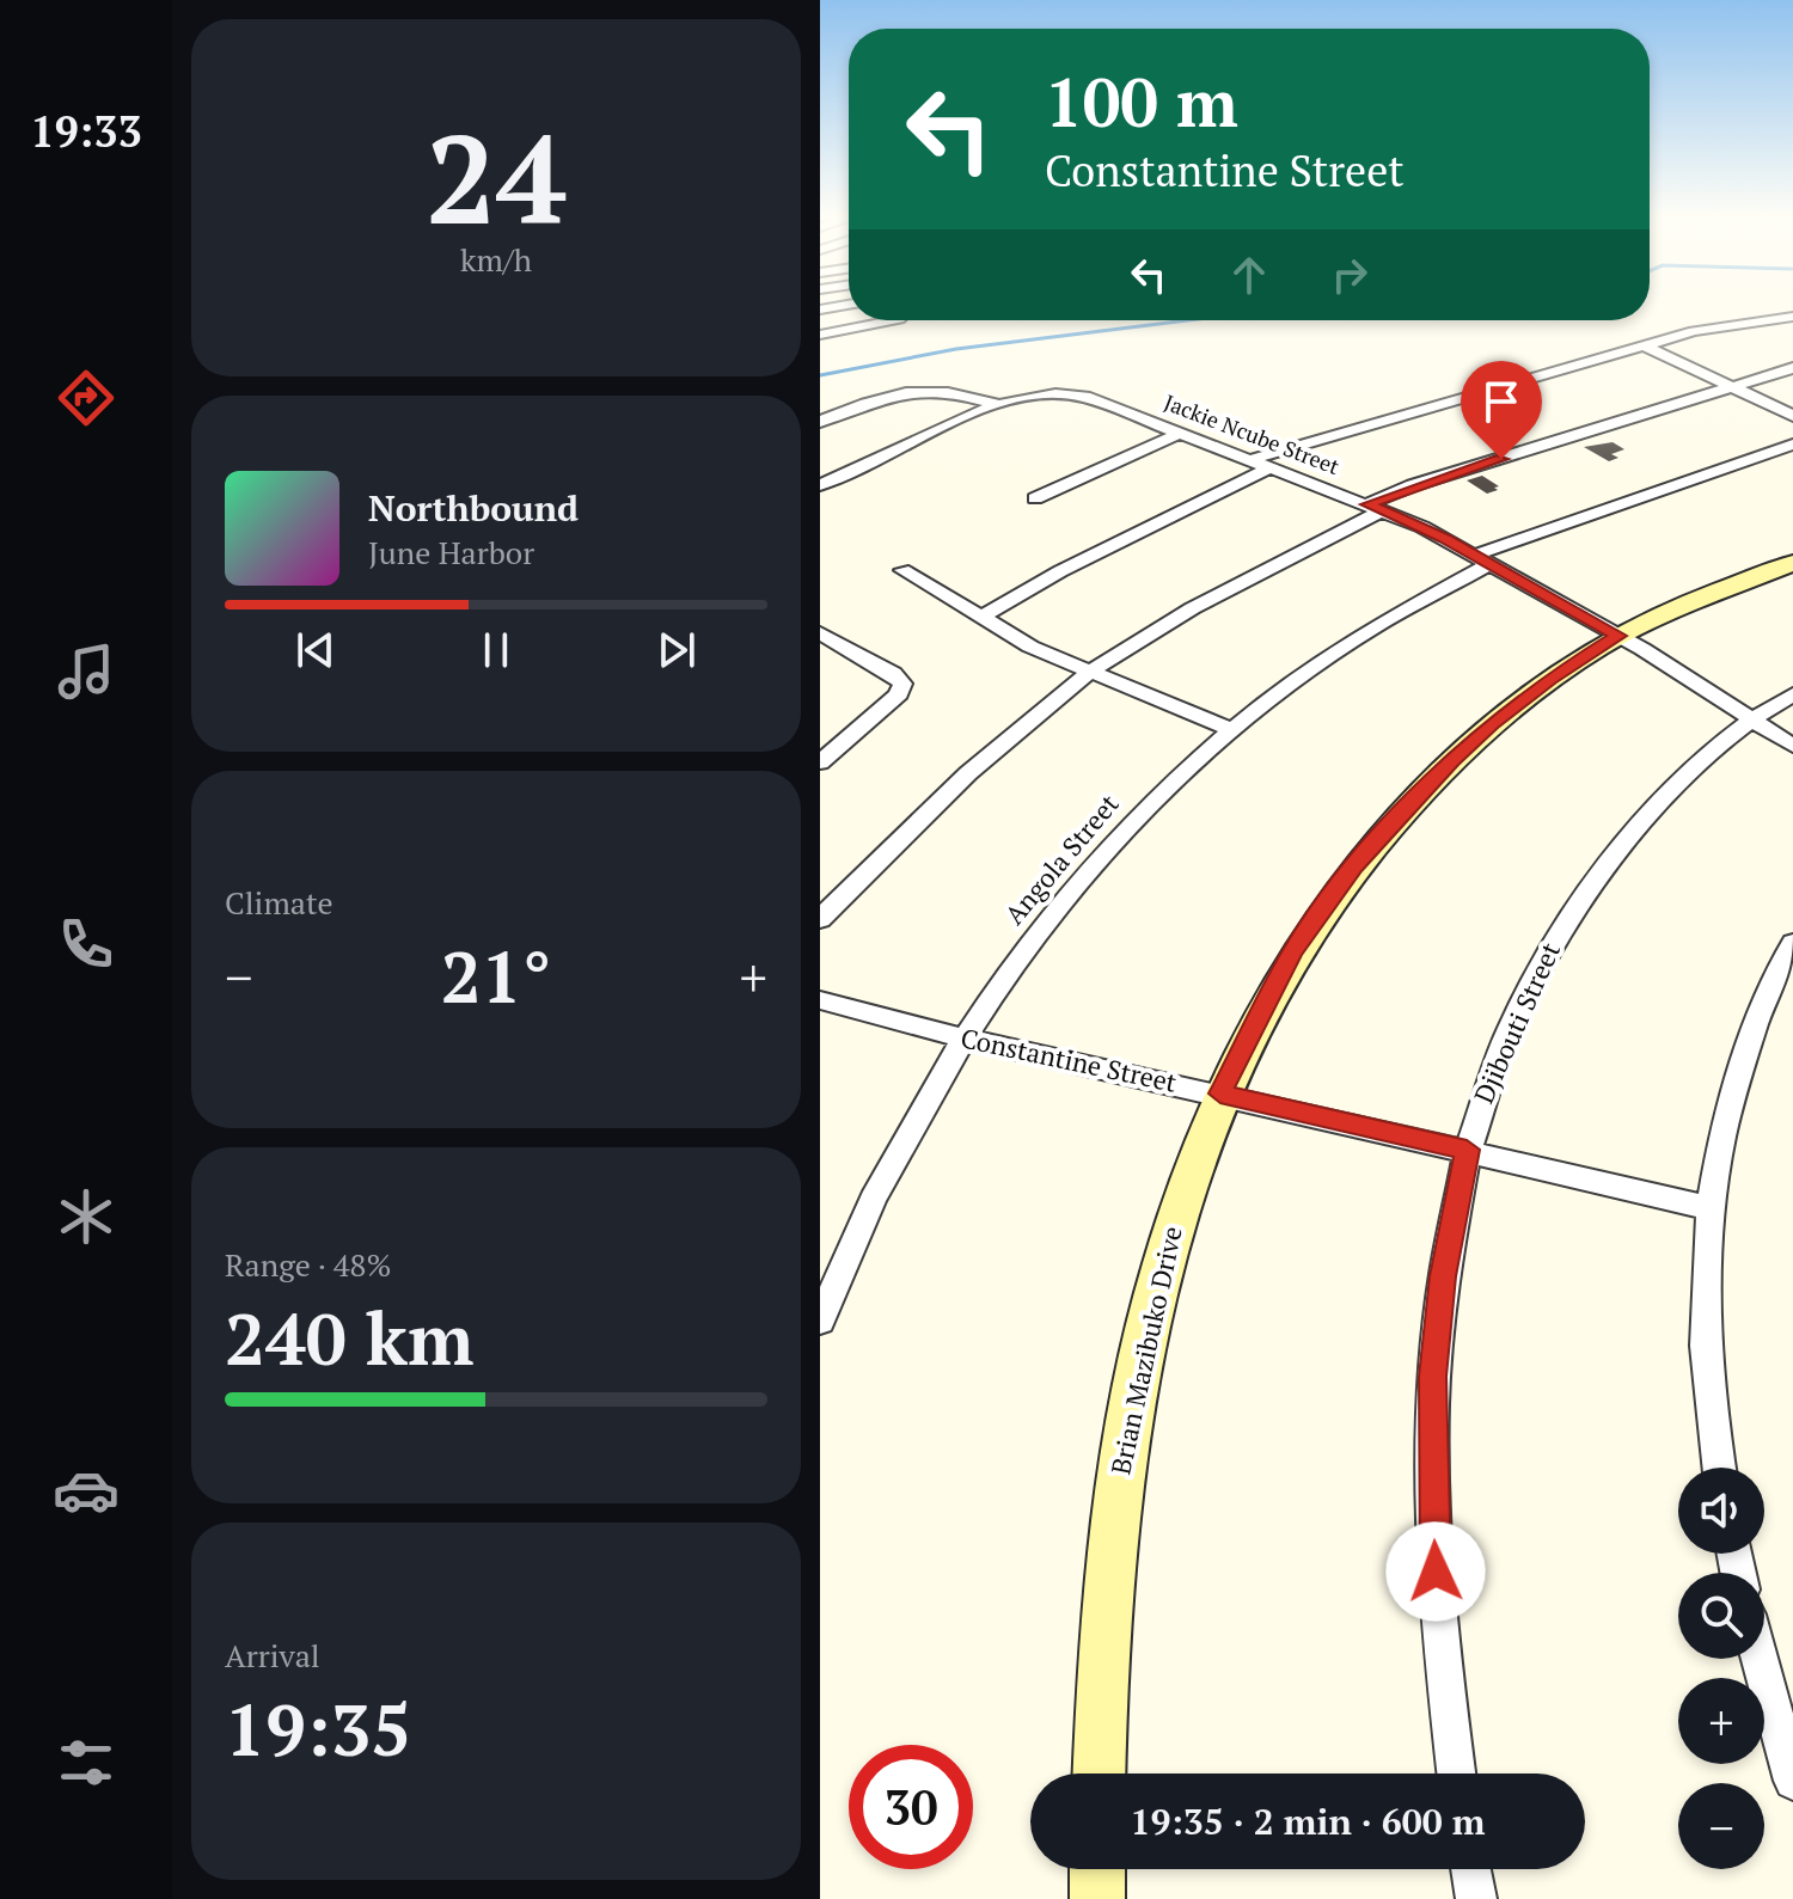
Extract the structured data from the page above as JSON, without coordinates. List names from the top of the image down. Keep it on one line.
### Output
{"streets":{"street":["Jackie Ncube Street","Angola Street","Djibouti Street","Constantine Street","Brian Mazibuko Drive"]},"crossings":[["Jackie Ncube Street","Angola Street"],["Jackie Ncube Street","Djibouti Street"],["Jackie Ncube Street","Brian Mazibuko Drive"],["Angola Street","Constantine Street"],["Djibouti Street","Constantine Street"],["Constantine Street","Brian Mazibuko Drive"]],"page":{"tabs":"19:33","tile":[["24","km/h"],"Climate",["Range · 48%","240 km"],["Arrival","19:35"]],"turn":["100 m","Constantine Street"],"song":["Northbound","June Harbor"],"heat":["−","21°","+"],"map_buttons":["+","−"],"limit":"30","trip":"19:35 · 2 min · 600 m"}}
